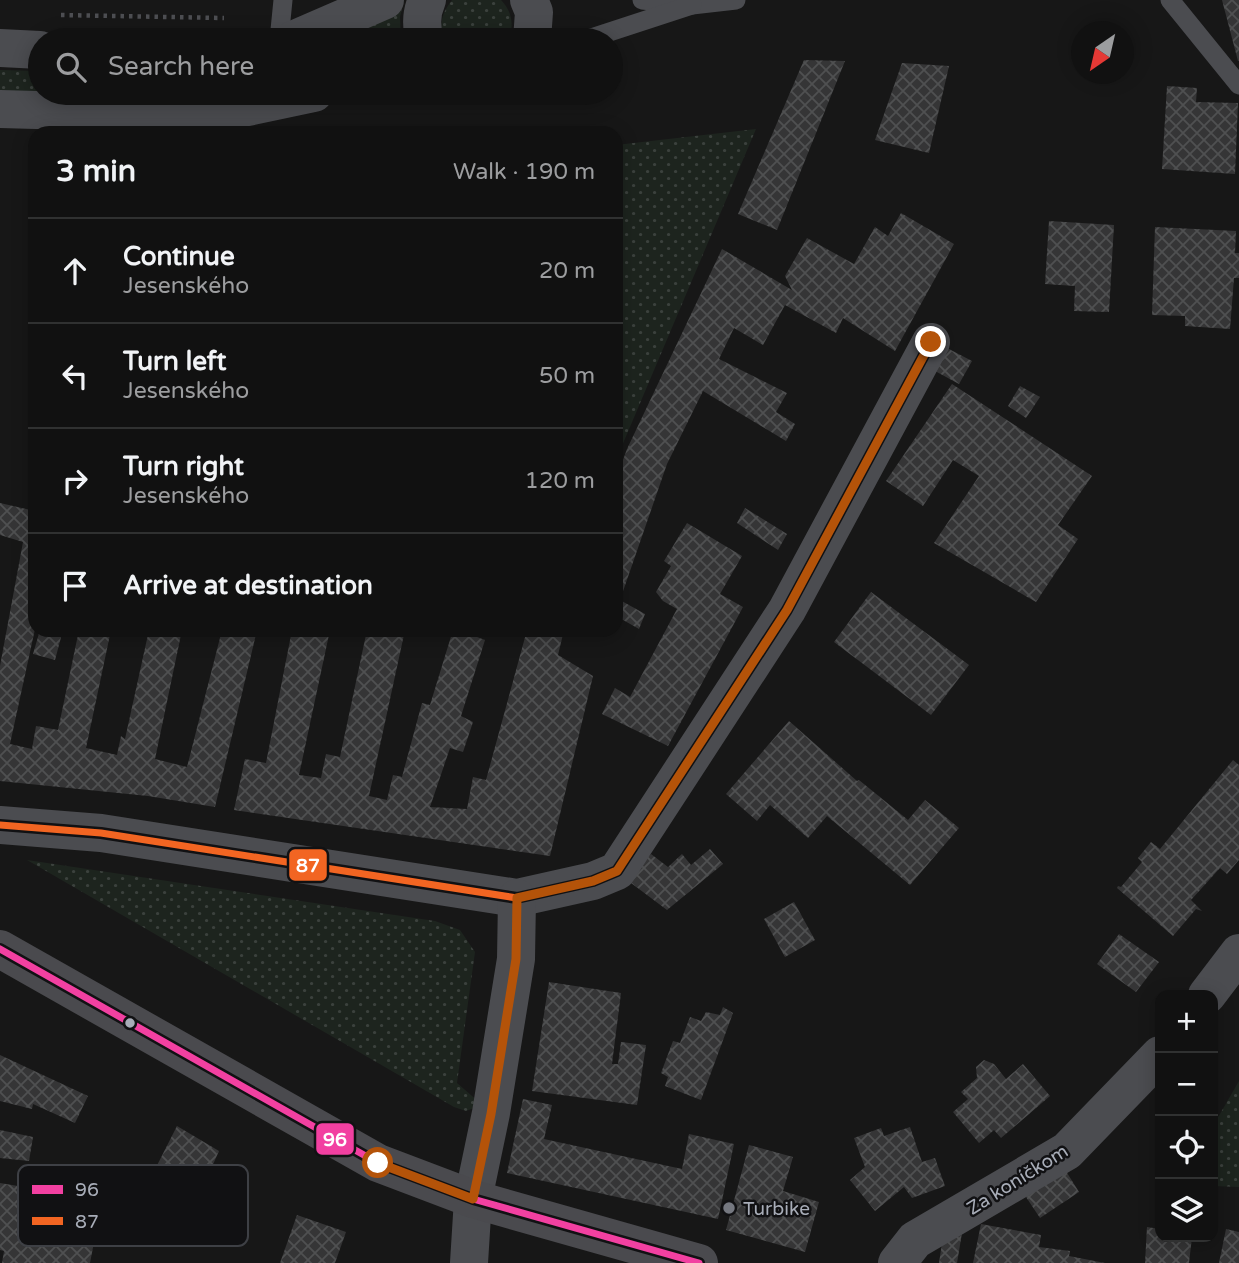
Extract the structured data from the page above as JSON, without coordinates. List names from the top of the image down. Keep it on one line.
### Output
{"streets":{"street":["Za koníčkom"]},"places":["Turbike"],"lines":["transit line 87","transit line 96"],"legend":["96","87"],"north":"bottom left","page":{"search":"Search here","heading":["3 min","Walk · 190 m"],"list":[["Continue","Jesenského","20 m"],["Turn left","Jesenského","50 m"],["Turn right","Jesenského","120 m"],"Arrive at destination"],"map_buttons":["+","−"]}}
